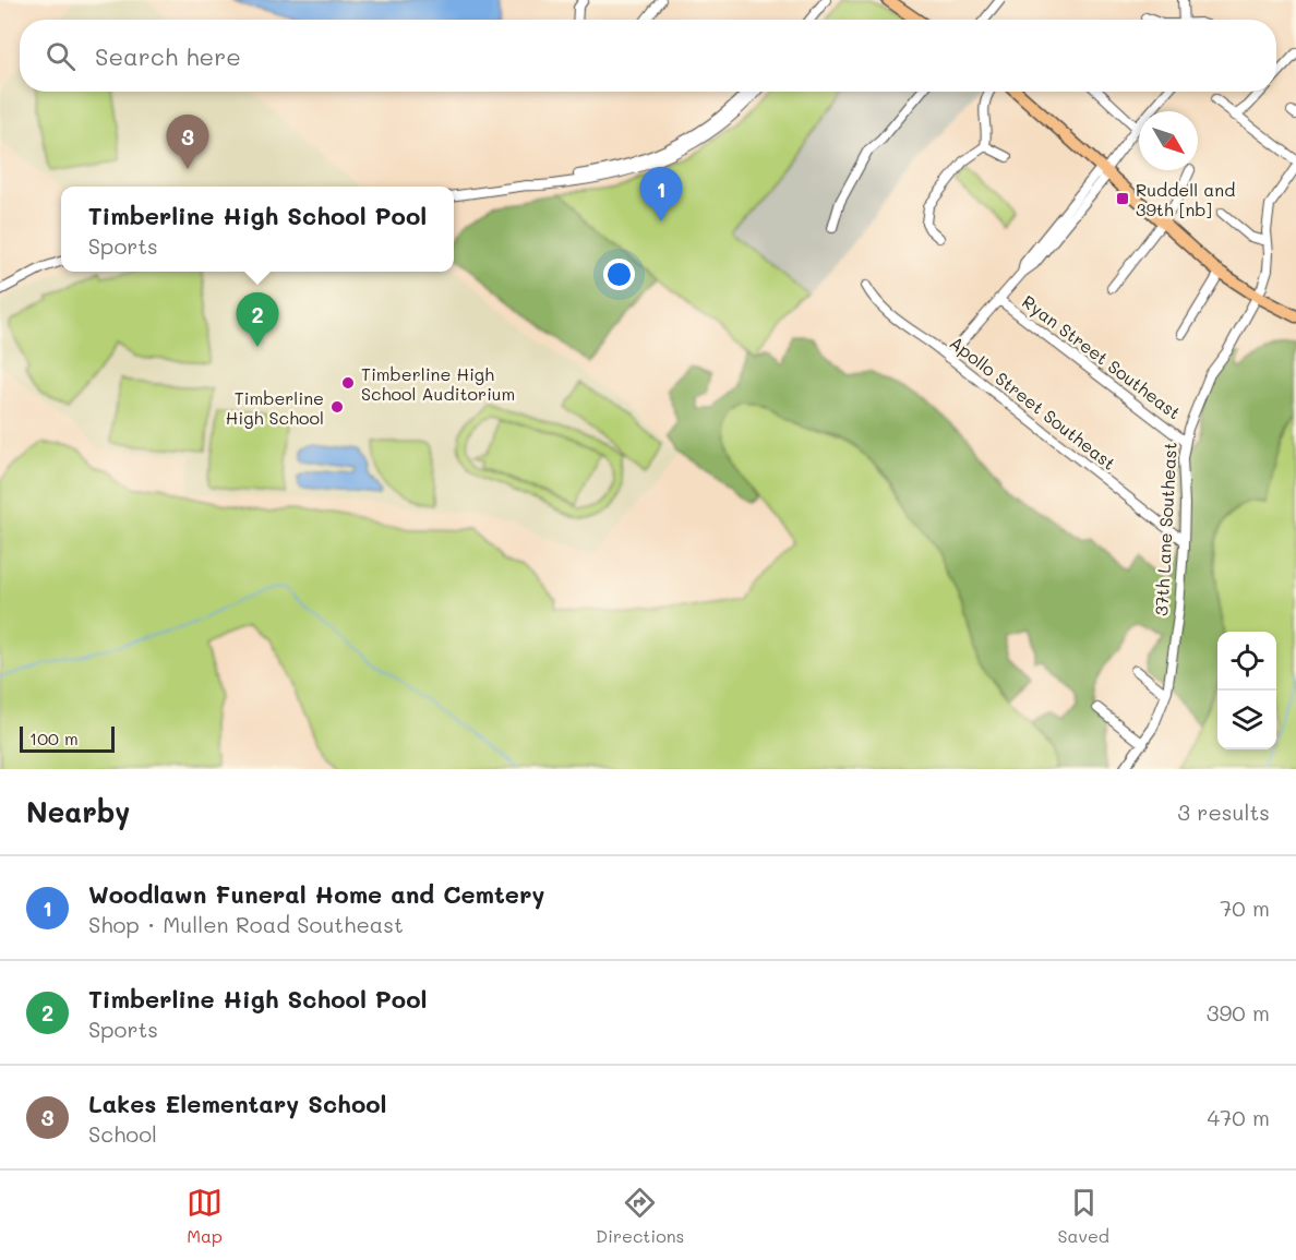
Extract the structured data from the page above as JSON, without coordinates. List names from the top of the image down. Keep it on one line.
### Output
{"streets":{"street":["Ryan Street Southeast","Apollo Street Southeast","37th Lane Southeast"]},"crossings":[["Ryan Street Southeast","37th Lane Southeast"],["Apollo Street Southeast","37th Lane Southeast"]],"places":{"transit":["Ruddell and 39th [nb]"],"other":["Timberline High School Auditorium","Timberline High School"]},"scale_bar":"100 m","north":"bottom right","page":{"search":"Search here","pins":["3","1","2"],"popup":["Timberline High School Pool","Sports"],"scale":"100 m","heading":["Nearby","3 results"],"list":[{"mark":"1","name":"Woodlawn Funeral Home and Cemtery","note":"Shop · Mullen Road Southeast","value":"70 m"},{"mark":"2","name":"Timberline High School Pool","note":"Sports","value":"390 m"},{"mark":"3","name":"Lakes Elementary School","note":"School","value":"470 m"}],"nav":["Map","Directions","Saved"]}}
